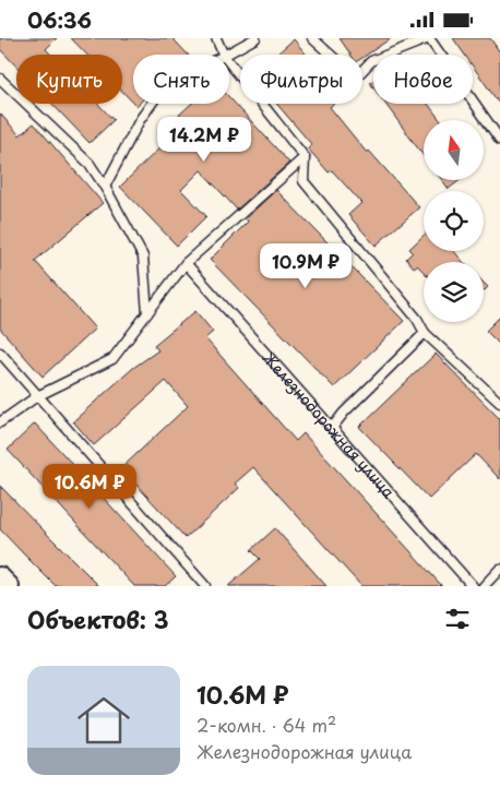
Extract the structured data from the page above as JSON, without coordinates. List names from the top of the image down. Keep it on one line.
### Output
{"streets":{"lane":["Железнодорожная улица"]},"north":"top","page":{"status":"06:36","chip":["Купить","Снять","Фильтры","Новое"],"price":["14.2M ₽","10.9M ₽","10.6M ₽"],"heading":"Объектов: 3","list":[{"name":"10.6M ₽","note":"2-комн. · 64 m² · Железнодорожная улица"}]}}
